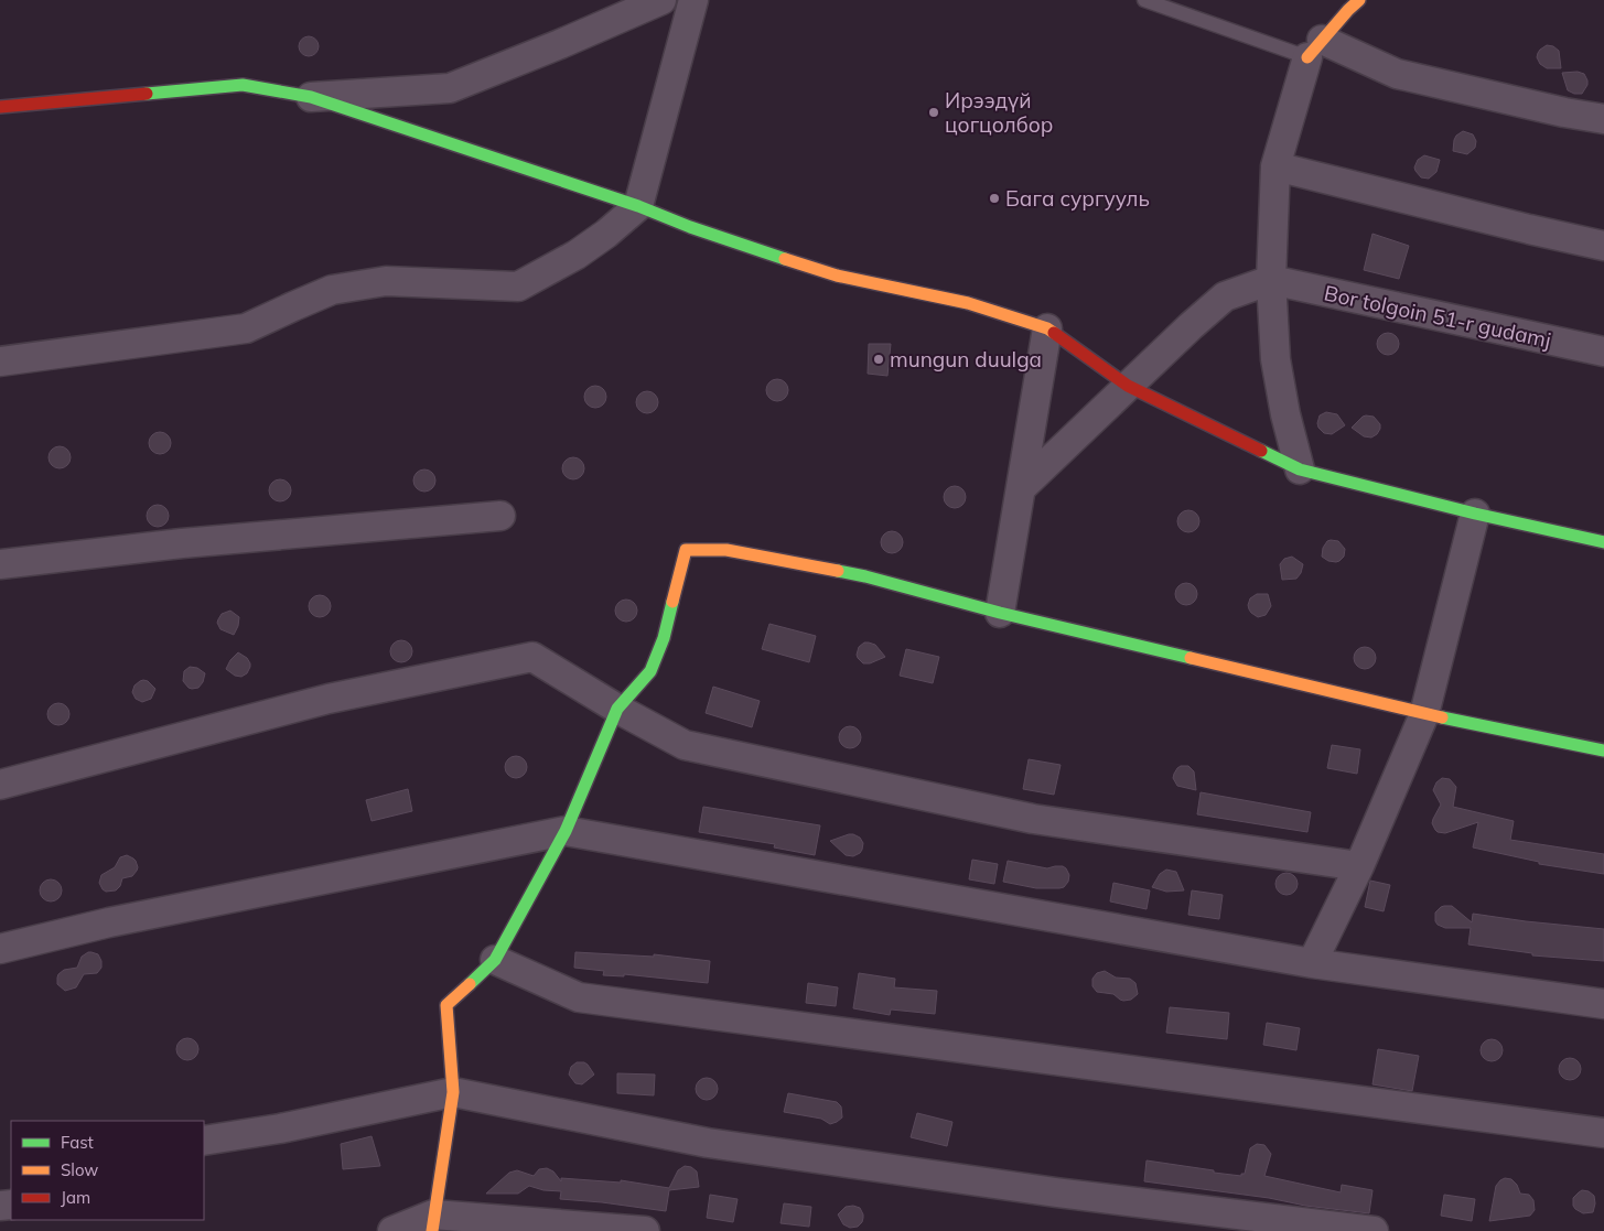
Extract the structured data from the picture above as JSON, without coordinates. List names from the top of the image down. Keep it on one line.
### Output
{"streets":{"street":["Bor tolgoin 51-r gudamj"]},"places":["Ирээдүй цогцолбор","Бага сургууль","mungun duulga"],"legend":["Fast","Slow","Jam"]}
